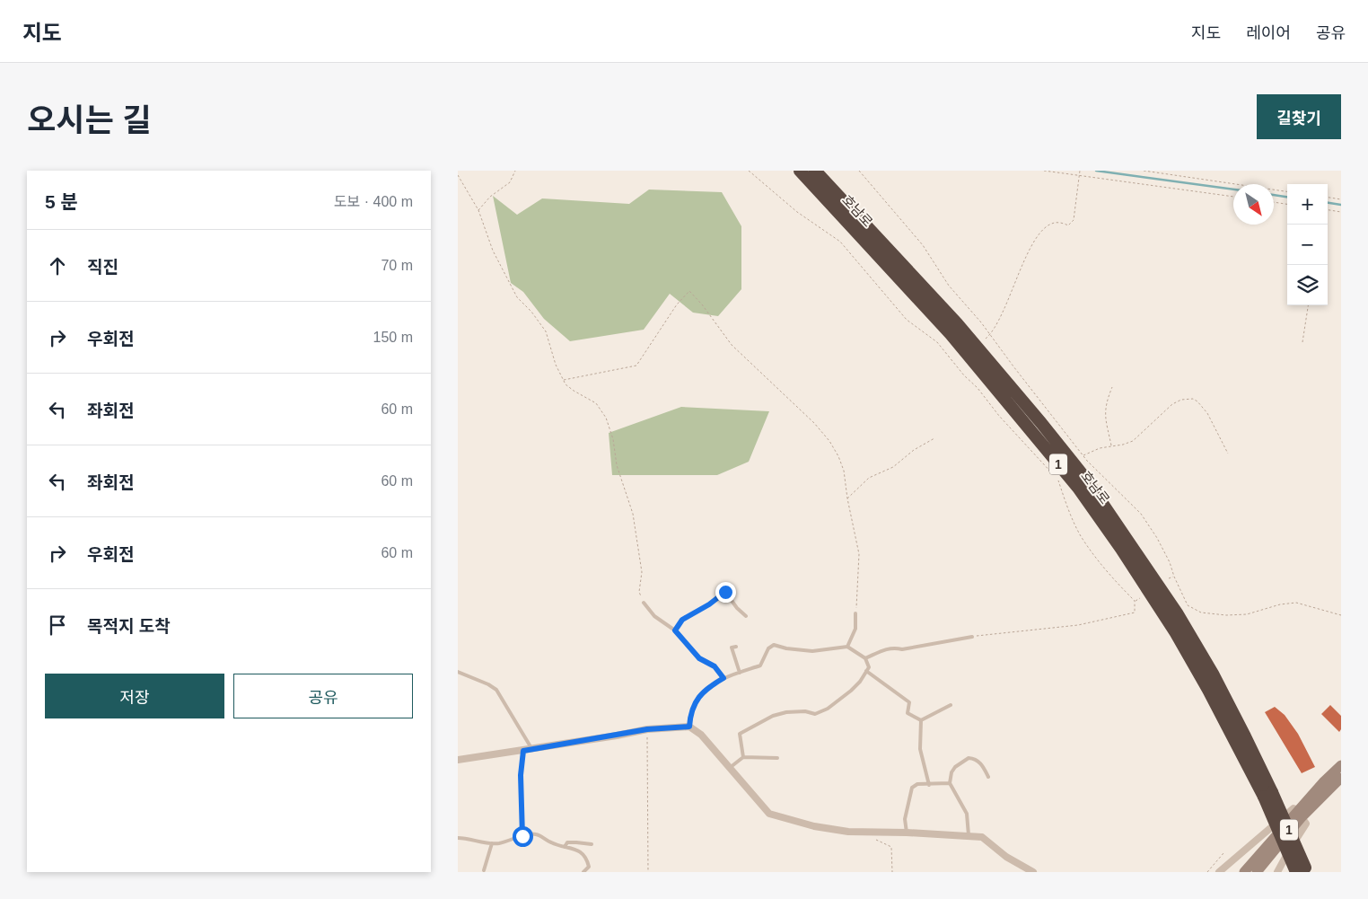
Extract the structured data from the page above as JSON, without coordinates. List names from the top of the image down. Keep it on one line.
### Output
{"streets":{"highway":["호남로","1"]},"north":"bottom right","page":{"header":"지도","nav":["지도","레이어","공유"],"title":"오시는 길","buttons":["길찾기",["저장","공유"]],"heading":["5 분","도보 · 400 m"],"map_buttons":["+","−"],"list":[["직진","70 m"],["우회전","150 m"],["좌회전","60 m"],["좌회전","60 m"],["우회전","60 m"],"목적지 도착"]}}
